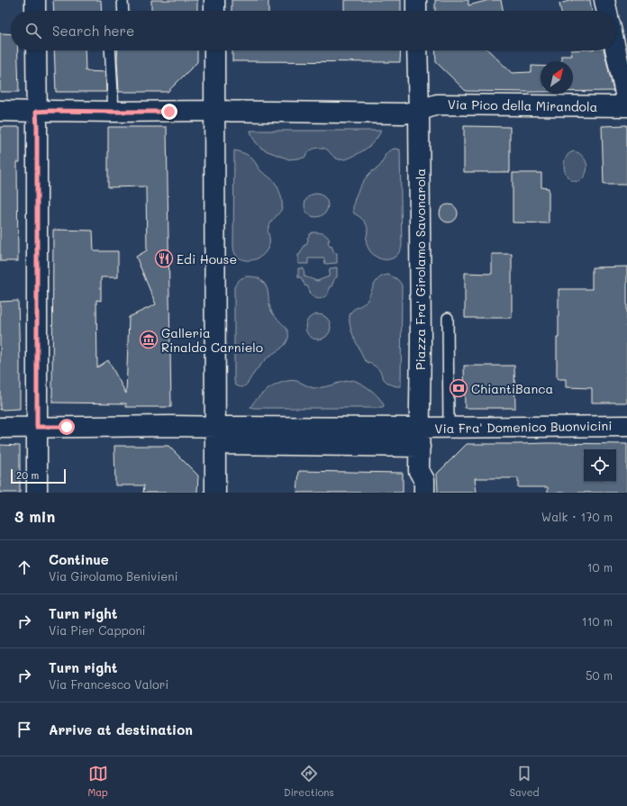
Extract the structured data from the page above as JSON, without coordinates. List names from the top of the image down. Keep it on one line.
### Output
{"streets":{"street":["Via Pico della Mirandola","Piazza Fra' Girolamo Savonarola","Via Fra' Domenico Buonvicini"]},"crossings":[["Via Pico della Mirandola","Piazza Fra' Girolamo Savonarola"],["Piazza Fra' Girolamo Savonarola","Via Fra' Domenico Buonvicini"]],"places":{"restaurant":["Edi House"],"museum":["Galleria Rinaldo Carnielo"],"bank":["ChiantiBanca"]},"scale_bar":"20 m","north":"top right","page":{"search":"Search here","scale":"20 m","heading":["3 min","Walk · 170 m"],"list":[["Continue","Via Girolamo Benivieni","10 m"],["Turn right","Via Pier Capponi","110 m"],["Turn right","Via Francesco Valori","50 m"],"Arrive at destination"],"nav":["Map","Directions","Saved"]}}
